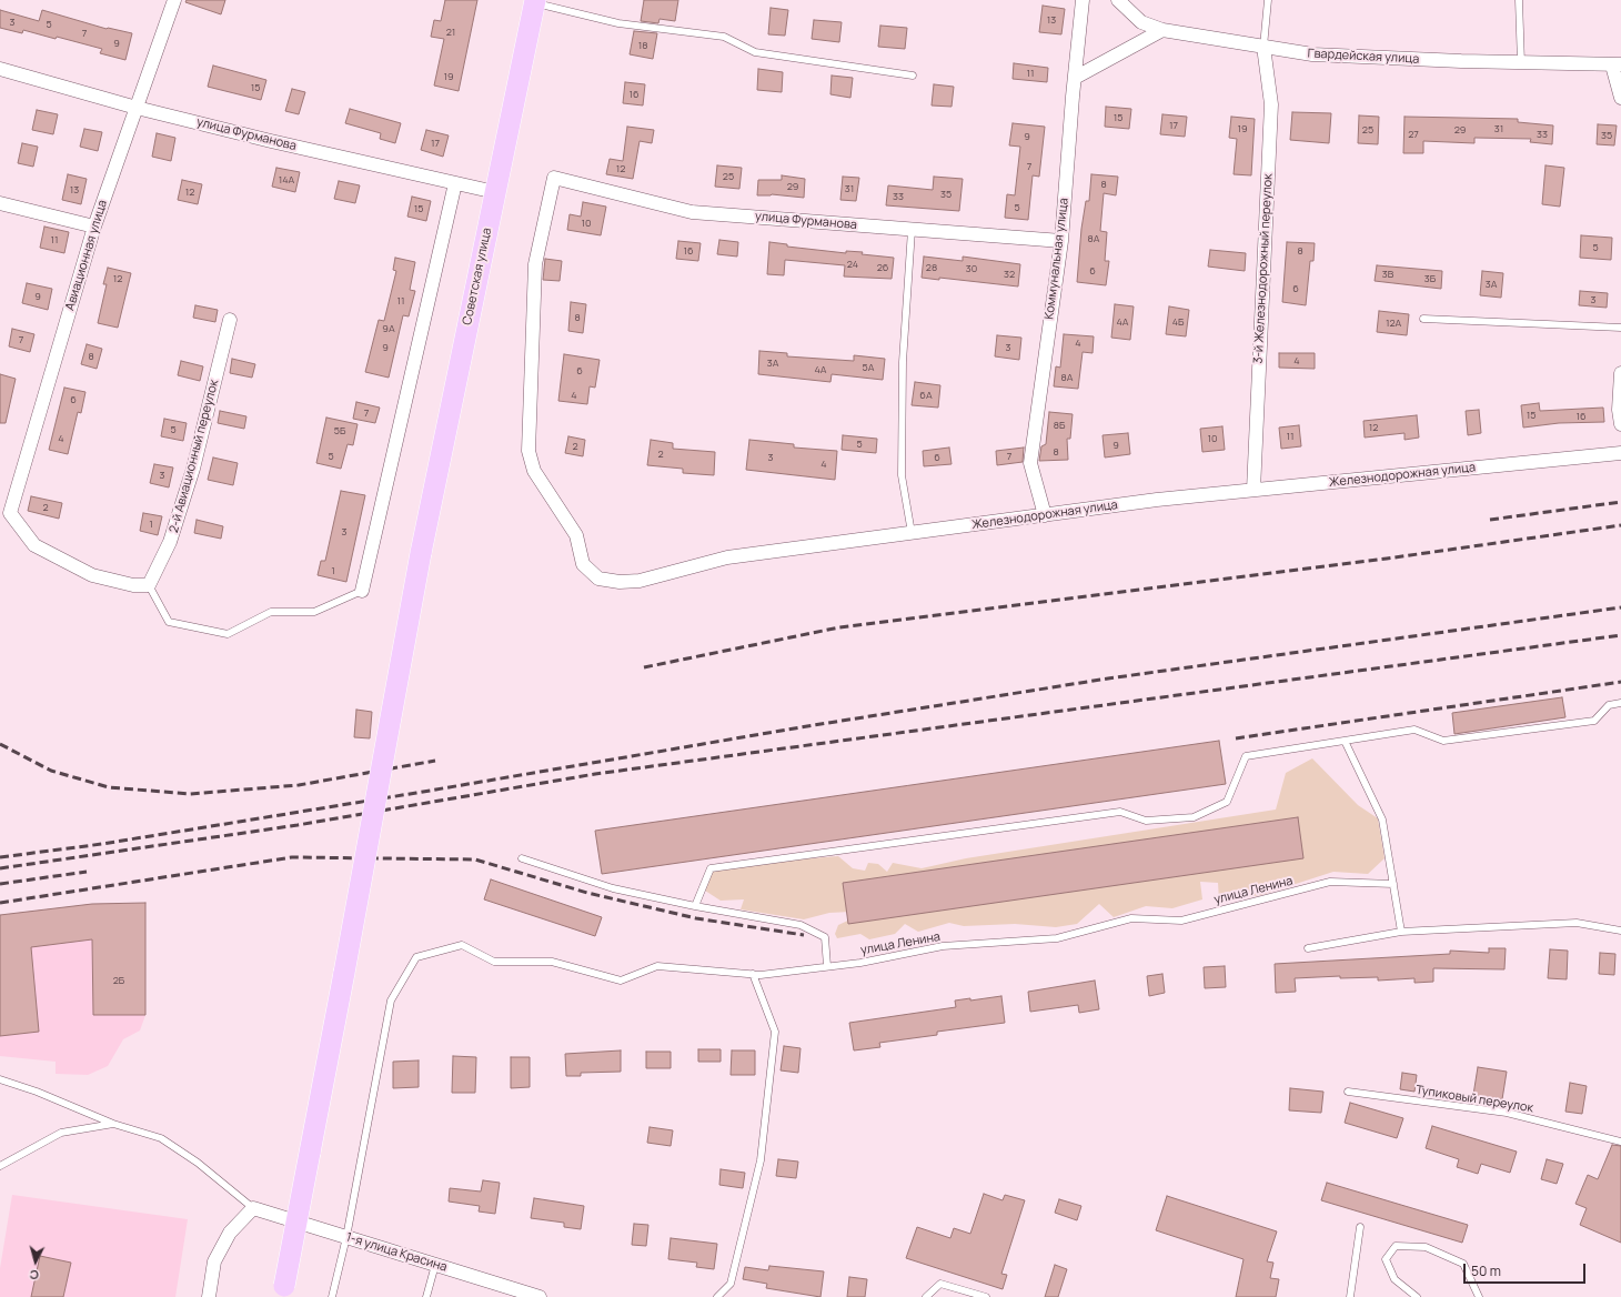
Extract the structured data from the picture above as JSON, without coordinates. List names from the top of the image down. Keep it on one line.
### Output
{"streets":{"main road":["Советская улица"],"street":["Гвардейская улица","улица Фурманова","Авиационная улица","Коммунальная улица","3-й Железнодорожный переулок","2-й Авиационный переулок","Железнодорожная улица","1-я улица Красина"],"lane":["улица Ленина","Тупиковый переулок"]},"crossings":[["Гвардейская улица","3-й Железнодорожный переулок"],["улица Фурманова","Авиационная улица"],["улица Фурманова","Коммунальная улица"],["улица Фурманова","Советская улица"],["улица Фурманова","Железнодорожная улица"],["Авиационная улица","2-й Авиационный переулок"],["Коммунальная улица","Железнодорожная улица"],["3-й Железнодорожный переулок","Железнодорожная улица"],["улица Ленина","1-я улица Красина"]],"house_numbers":["13","3","5","21","7","9","18","11","19","15","16","15","17","19","31","25","29","27","33","35","9","17","7","12","25","14А","8","29","31","13","12","35","33","5","15","10","8А","11","5","16","8","24","26","28","30","6","32","3В","12","3Б","3А","6","9","3","11","8","4А","4Б","12А","9А","7","4","9","3","8","4","3А","5А","4А","6","8А","4","6А","6","7","15","16","8Б","12","5","5Б","11","4","10","5","9","2","8","2","5","7","3","6","4","3","2","1","3","1","2Б"],"scale_bar":"50 m","north":"bottom"}
